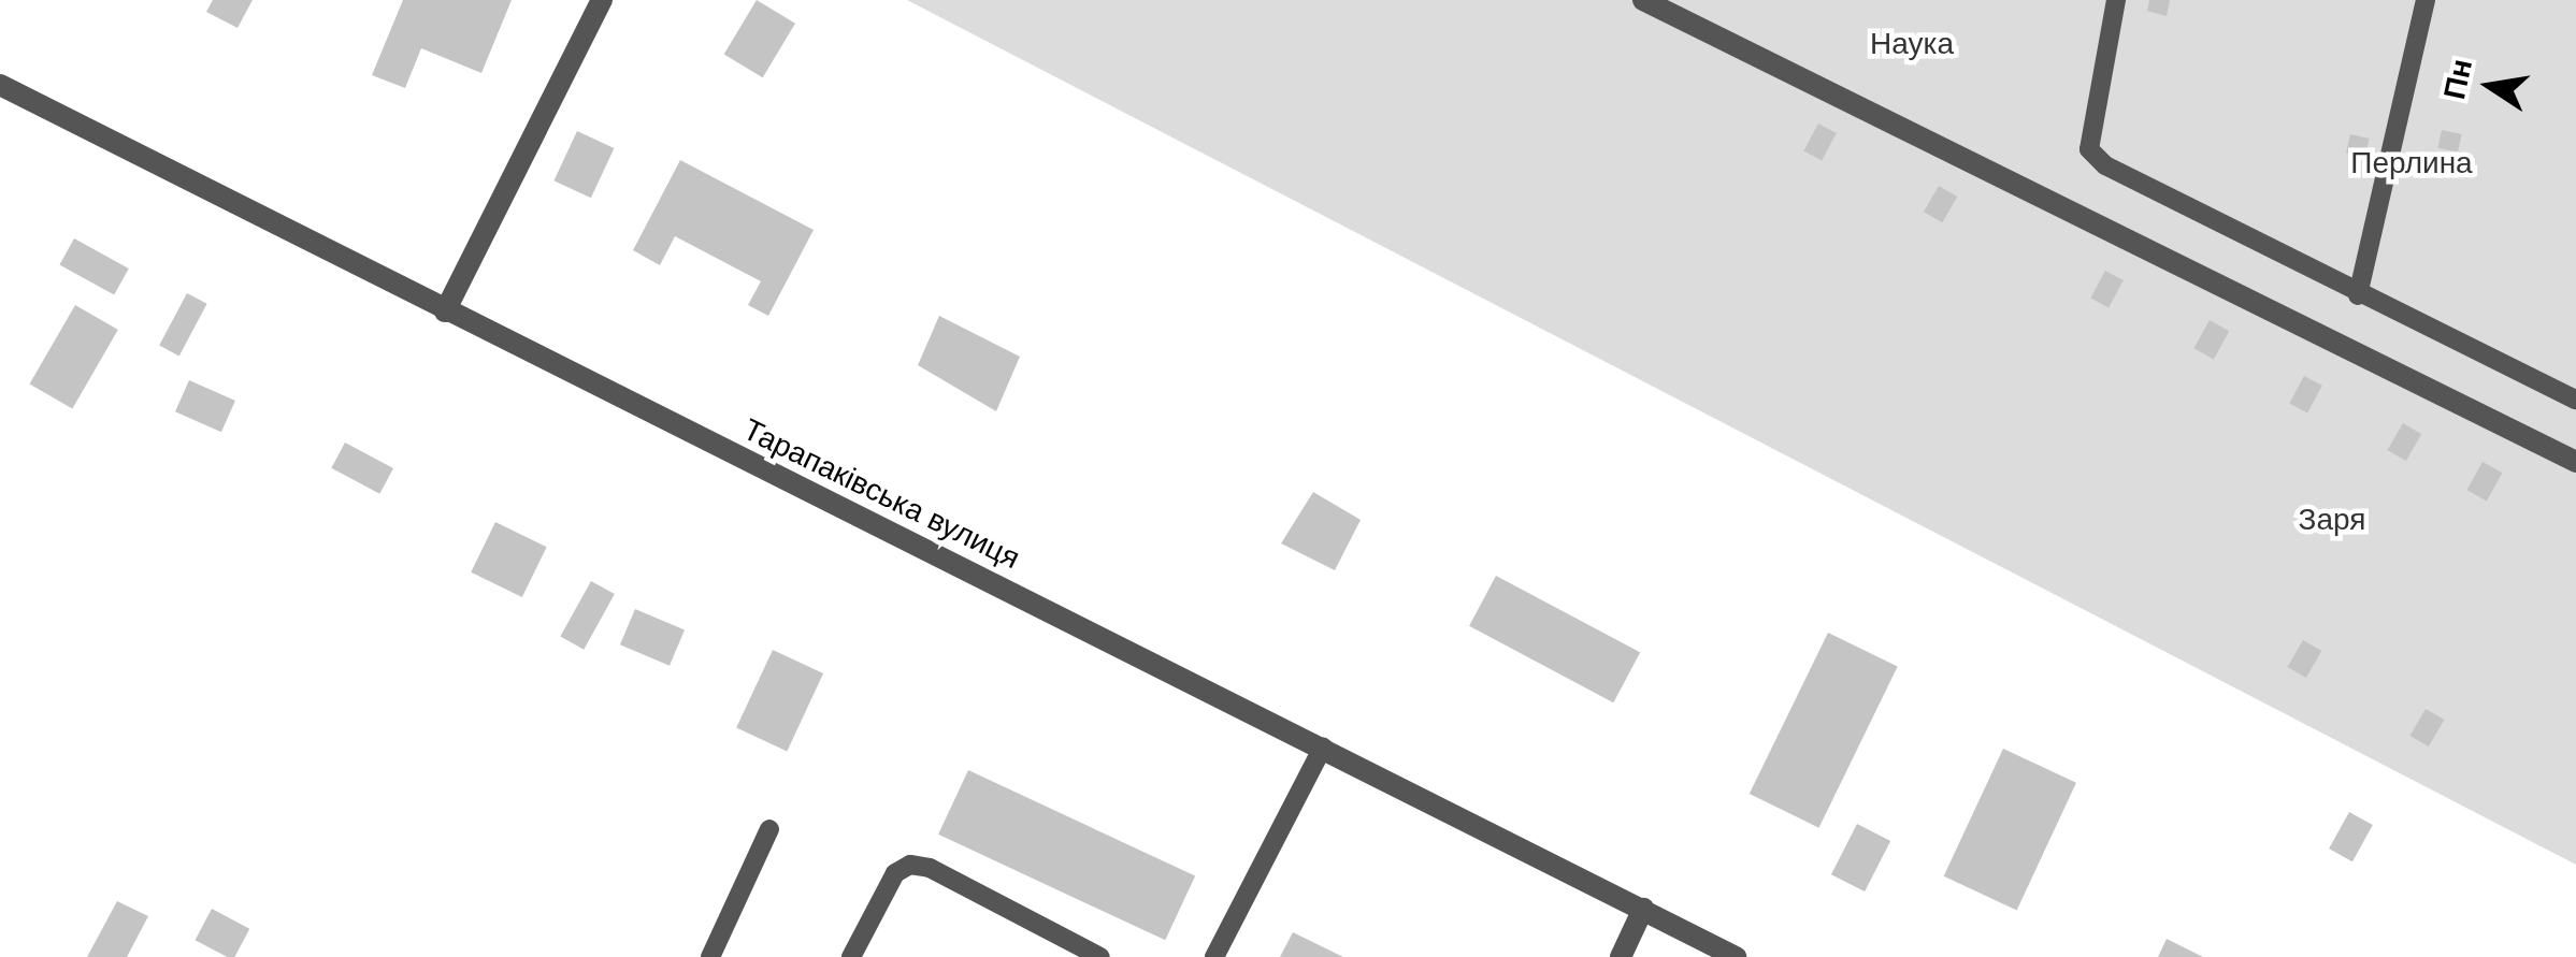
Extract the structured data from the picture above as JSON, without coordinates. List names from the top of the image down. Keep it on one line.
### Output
{"streets":{"street":["Тарапаківська вулиця"]},"parks":["Наука","Перлина","Заря"],"north":"left"}
